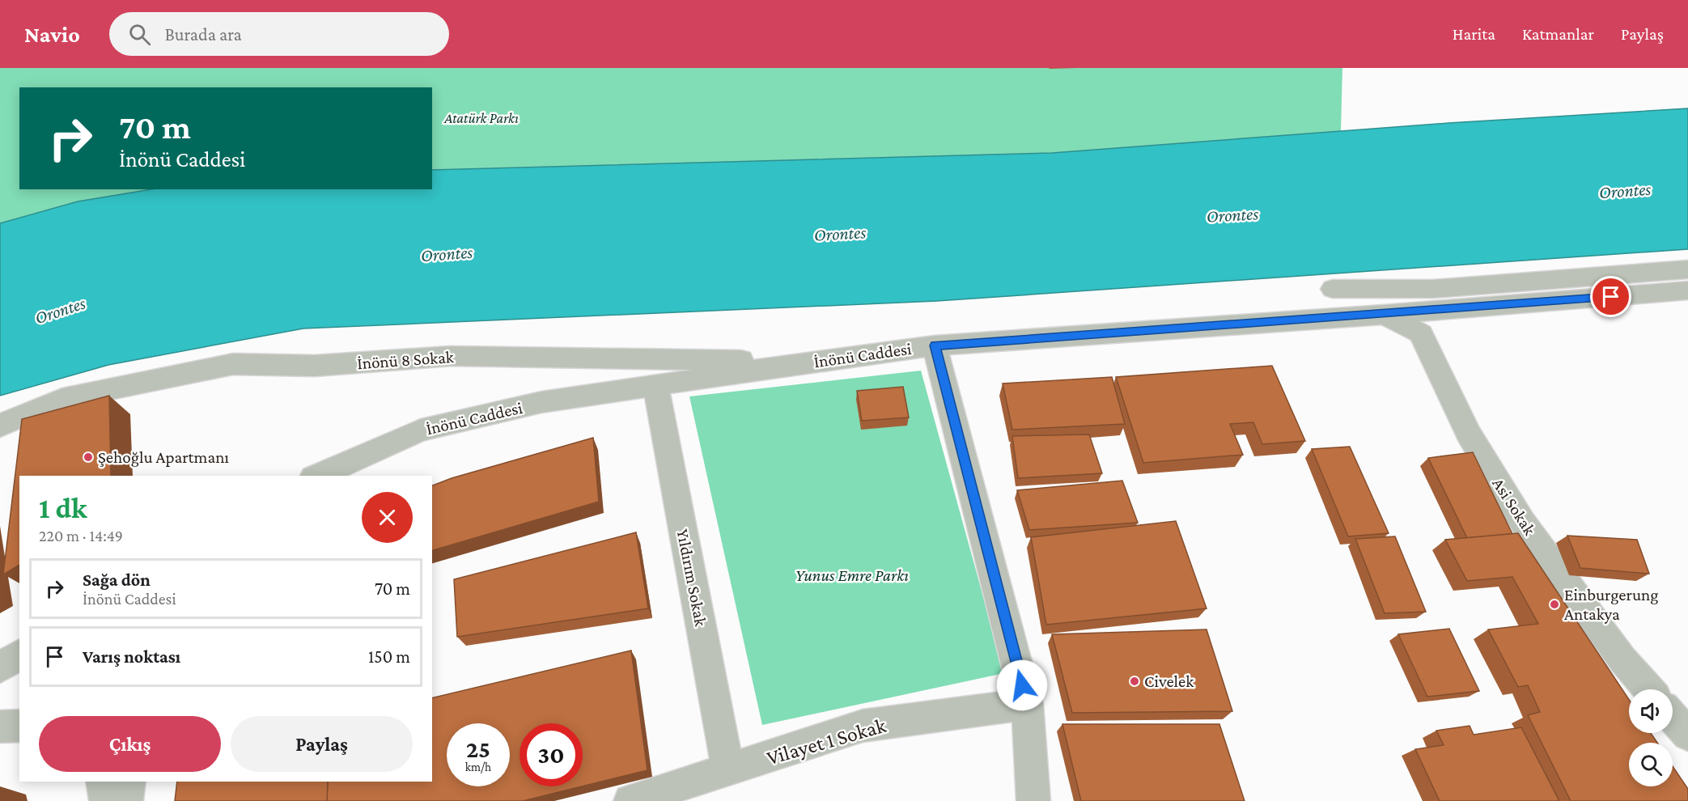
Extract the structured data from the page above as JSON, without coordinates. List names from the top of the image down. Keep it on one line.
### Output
{"streets":{"street":["İnönü Caddesi","İnönü 8 Sokak","Asi Sokak","Yıldırım Sokak","Vilayet 1 Sokak"]},"crossings":[["İnönü Caddesi","İnönü 8 Sokak"],["İnönü Caddesi","Asi Sokak"],["İnönü Caddesi","Yıldırım Sokak"],["Yıldırım Sokak","Vilayet 1 Sokak"]],"water":["Orontes"],"parks":["Atatürk Parkı","Yunus Emre Parkı"],"places":["Şehoğlu Apartmanı","Einburgerung Antakya","Civelek"],"page":{"header":"Navio","search":"Burada ara","nav":["Harita","Katmanlar","Paylaş"],"turn":["70 m","İnönü Caddesi"],"heading":["1 dk","220 m · 14:49"],"list":[{"name":"Sağa dön","note":"İnönü Caddesi","value":"70 m"},{"name":"Varış noktası","value":"150 m"}],"buttons":["Çıkış","Paylaş"],"speed":"25 km/h","limit":"30"}}
